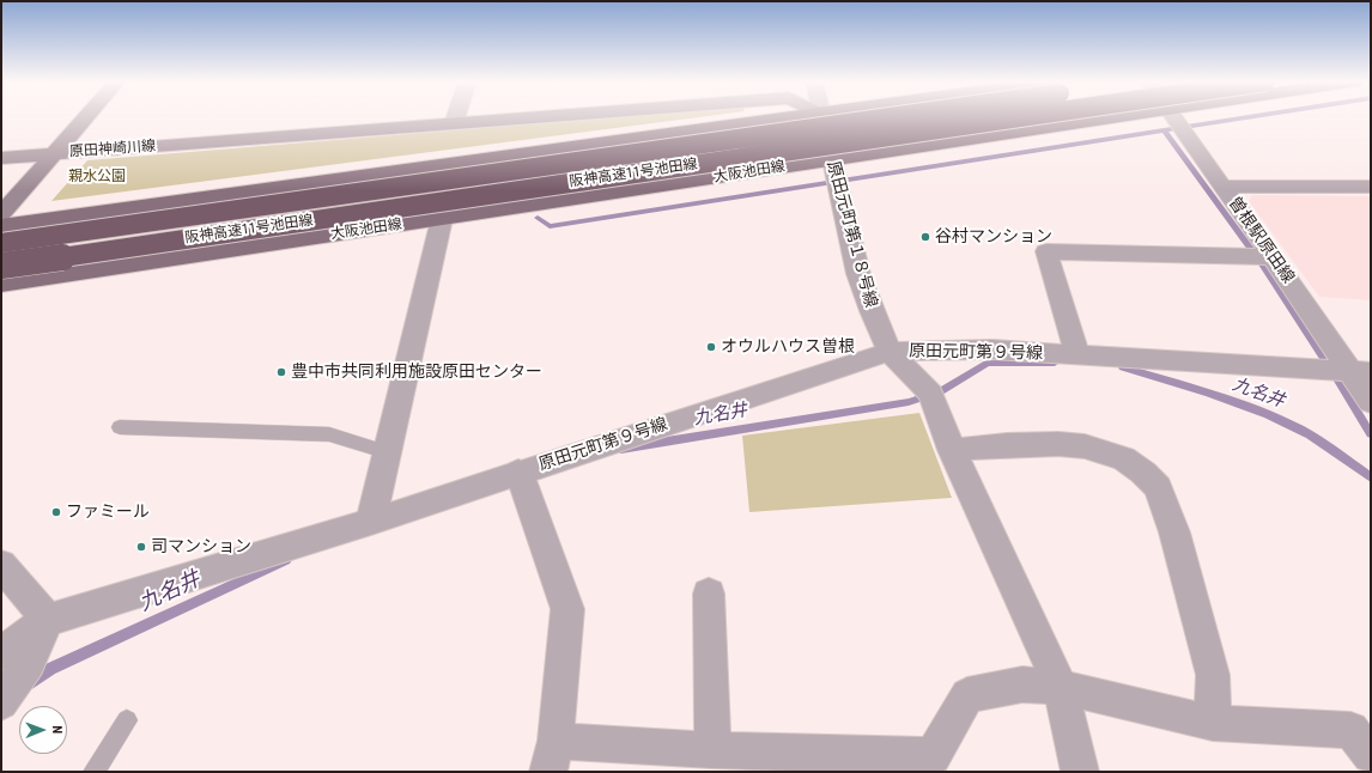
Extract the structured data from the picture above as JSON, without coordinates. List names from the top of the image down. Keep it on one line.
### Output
{"streets":{"highway":["阪神高速11号池田線"],"main road":["大阪池田線"],"street":["原田神崎川線","原田元町第１８号線","曽根駅原田線","原田元町第９号線"]},"crossings":[["大阪池田線","原田元町第１８号線"],["原田元町第１８号線","原田元町第９号線"],["曽根駅原田線","原田元町第９号線"]],"water":["九名井"],"parks":["親水公園"],"places":["谷村マンション","オウルハウス曽根","豊中市共同利用施設原田センター","ファミール","司マンション"],"north":"right"}
